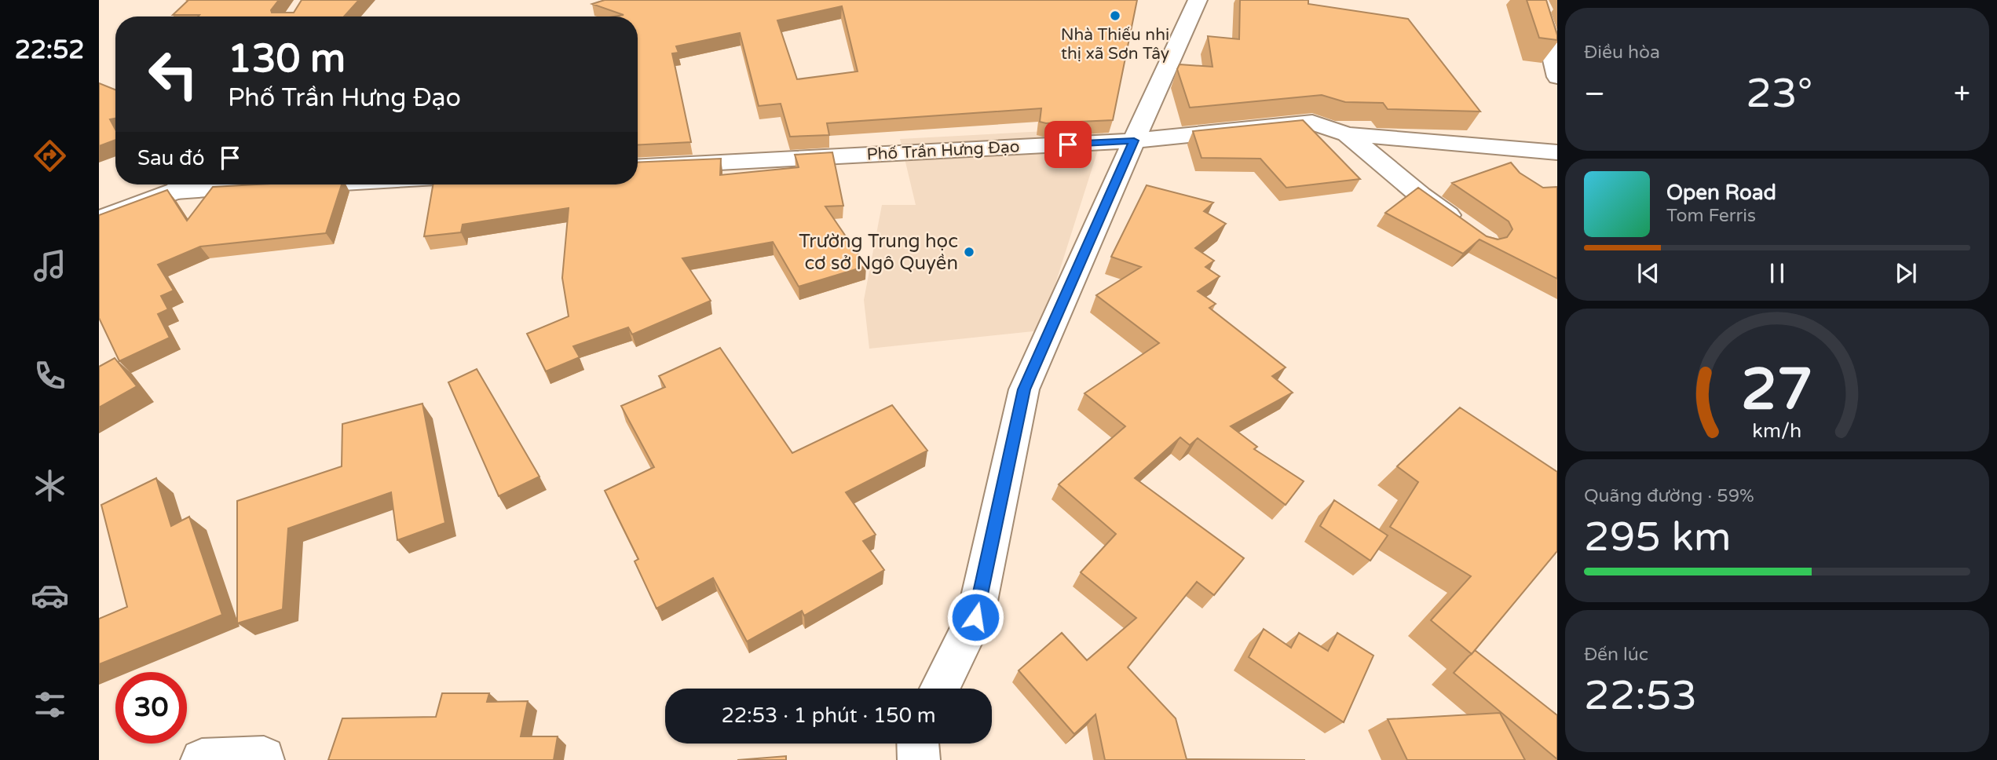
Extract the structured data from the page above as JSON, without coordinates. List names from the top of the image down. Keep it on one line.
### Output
{"streets":{"street":["Phố Trần Hưng Đạo"]},"places":["Nhà Thiếu nhi thị xã Sơn Tây","Trường Trung học cơ sở Ngô Quyền"],"page":{"tabs":"22:52","tile":["Điều hòa",["Quãng đường · 59%","295 km"],["Đến lúc","22:53"]],"turn":["130 m","Phố Trần Hưng Đạo"],"heat":["−","23°","+"],"then":"Sau đó","song":["Open Road","Tom Ferris"],"limit":"30","trip":"22:53 · 1 phút · 150 m","gauge":["27","km/h"]}}
